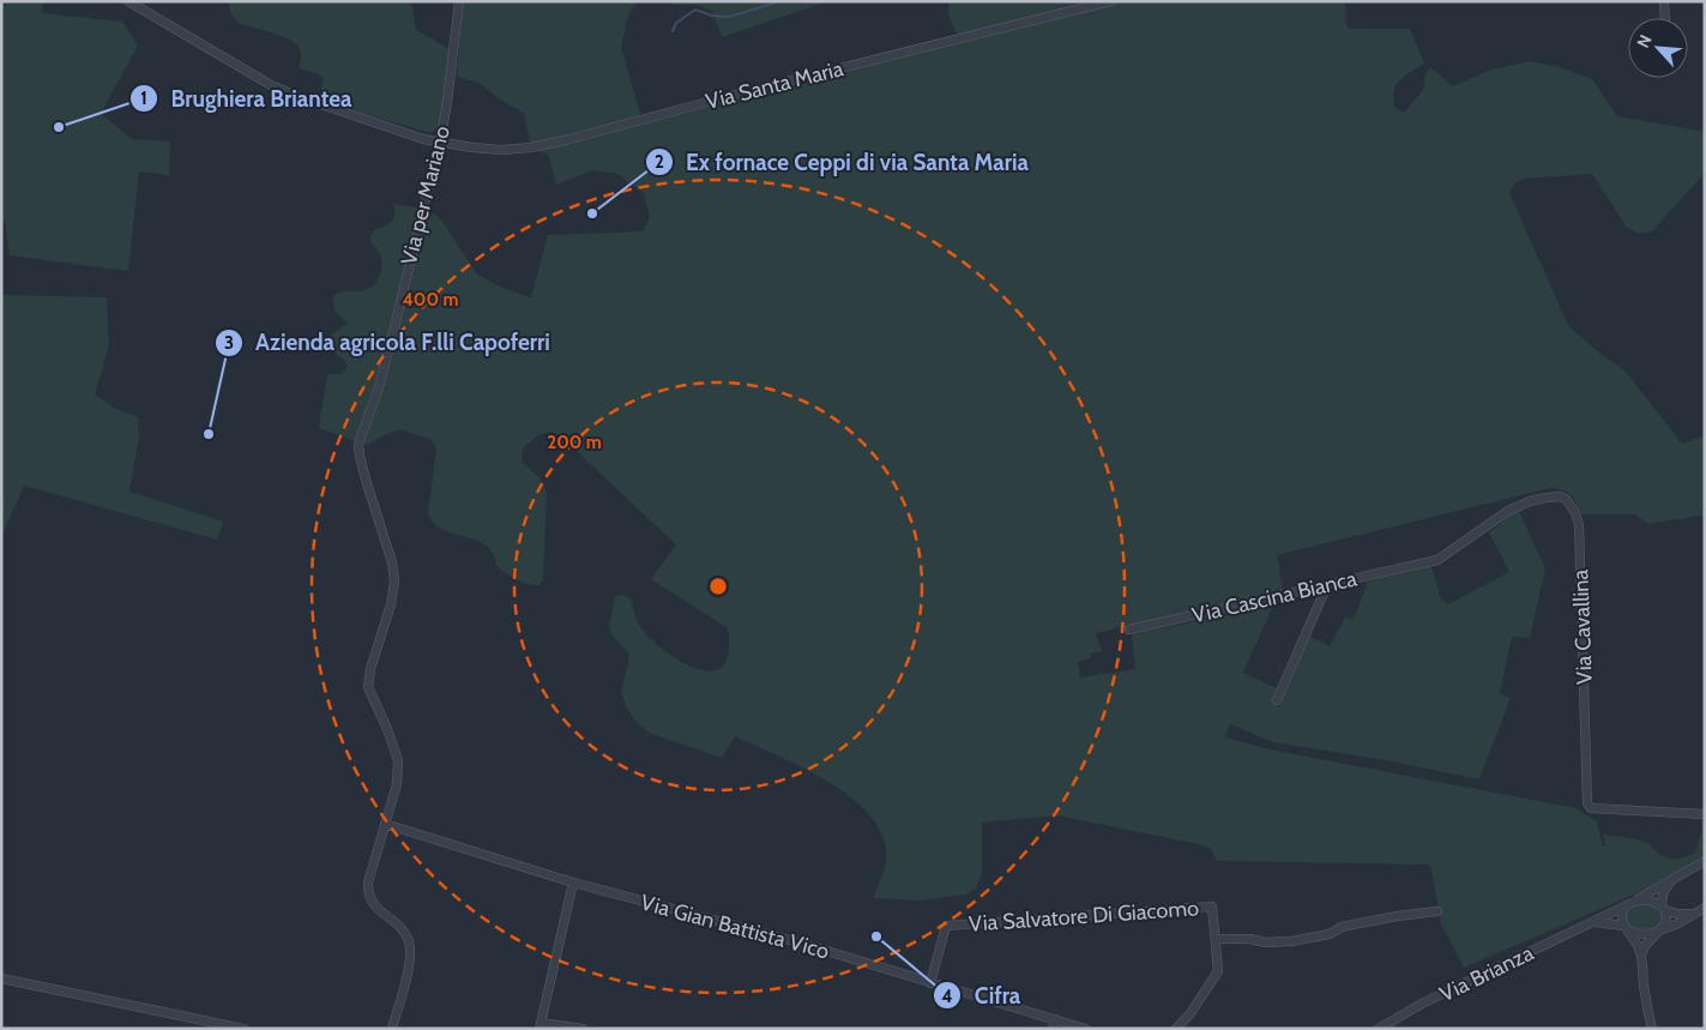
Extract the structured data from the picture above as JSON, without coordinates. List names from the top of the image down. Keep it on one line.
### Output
{"streets":{"street":["Via Santa Maria","Via per Mariano","Via Cascina Bianca","Via Cavallina","Via Salvatore Di Giacomo","Via Gian Battista Vico","Via Brianza"]},"crossings":[["Via Santa Maria","Via per Mariano"],["Via per Mariano","Via Gian Battista Vico"],["Via Cascina Bianca","Via Cavallina"],["Via Salvatore Di Giacomo","Via Gian Battista Vico"]],"places":["Brughiera Briantea","Ex fornace Ceppi di via Santa Maria","Azienda agricola F.lli Capoferri","Cifra"],"north":"top left","rings":["400 m","200 m"]}
